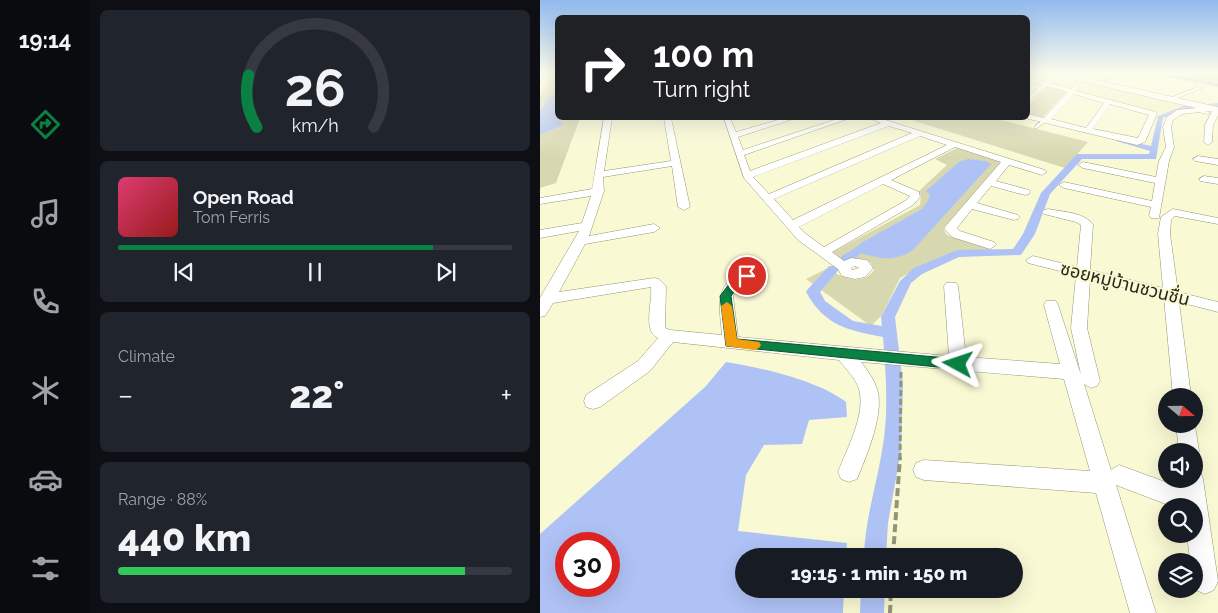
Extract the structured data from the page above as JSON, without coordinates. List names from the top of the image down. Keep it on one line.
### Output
{"streets":{"street":["ซอยหมู่บ้านชวนชื่น"]},"north":"right","page":{"tabs":"19:14","turn":["100 m","Turn right"],"song":["Open Road","Tom Ferris"],"tile":["Climate",["Range · 88%","440 km"]],"heat":["−","22°","+"],"limit":"30","trip":"19:15 · 1 min · 150 m","gauge":["26","km/h"]}}
